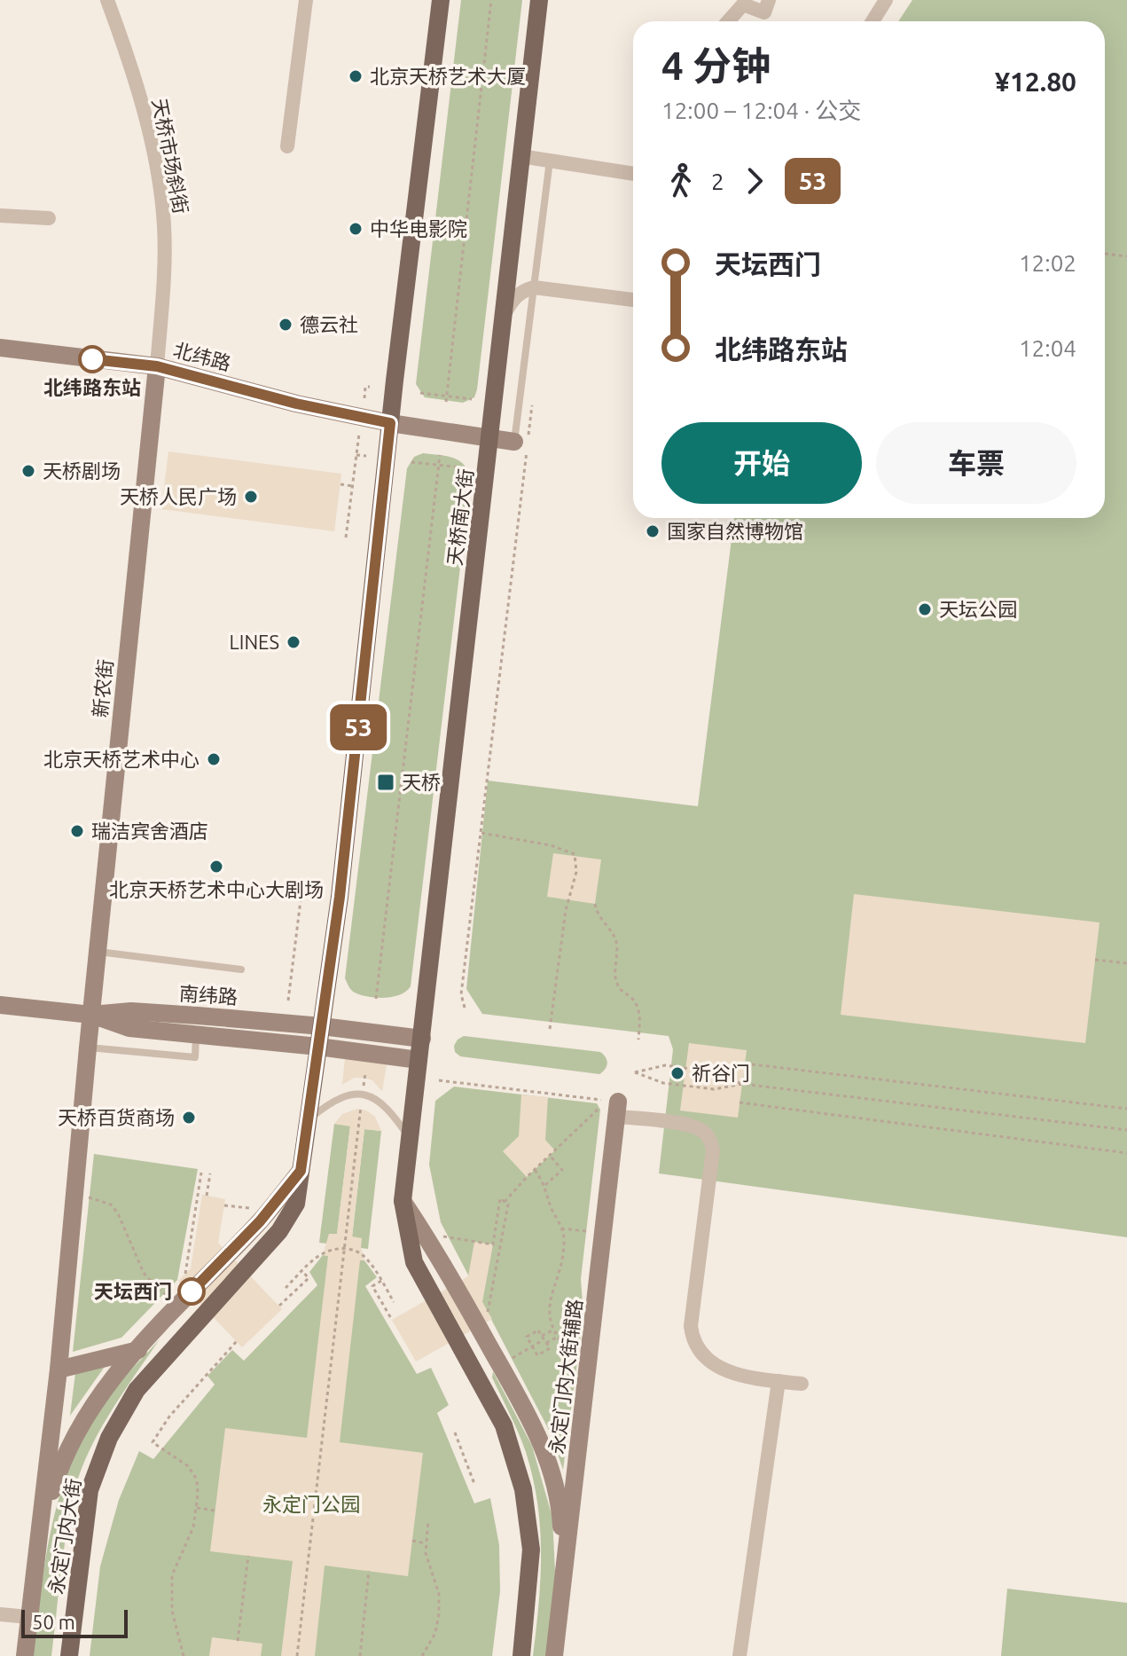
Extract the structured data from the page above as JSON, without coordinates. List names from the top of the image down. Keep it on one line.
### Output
{"streets":{"main road":["天桥南大街","永定门内大街"],"street":["天桥市场斜街","北纬路","新农街","南纬路","永定门内大街辅路"]},"crossings":[["天桥市场斜街","北纬路"],["天桥市场斜街","新农街"],["北纬路","天桥南大街"],["北纬路","新农街"],["天桥南大街","南纬路"],["新农街","南纬路"],["新农街","永定门内大街"],["南纬路","永定门内大街"]],"parks":["永定门公园"],"places":{"other":["北京天桥艺术大厦","中华电影院","德云社","北纬路东站","天桥剧场","天桥人民广场","国家自然博物馆","天坛公园","LINES","北京天桥艺术中心","瑞洁宾舍酒店","北京天桥艺术中心大剧场","祈谷门","天桥百货商场","天坛西门"],"transit":["天桥"]},"lines":["bus line 53"],"scale_bar":"50 m","page":{"on_map":"53","heading":["4 分钟","12:00 – 12:04 · 公交","¥12.80"],"legs":["2","53"],"list":[{"name":"天坛西门","value":"12:02"},{"name":"北纬路东站","value":"12:04"}],"buttons":["开始","车票"],"scale":"50 m"}}
